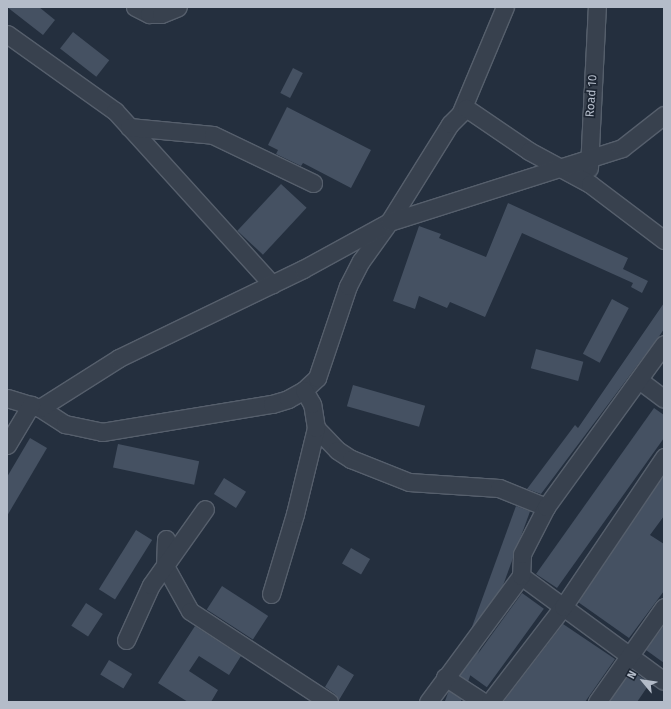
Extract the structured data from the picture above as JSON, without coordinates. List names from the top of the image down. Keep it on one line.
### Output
{"streets":{"street":["Road 10"]},"north":"top left"}
